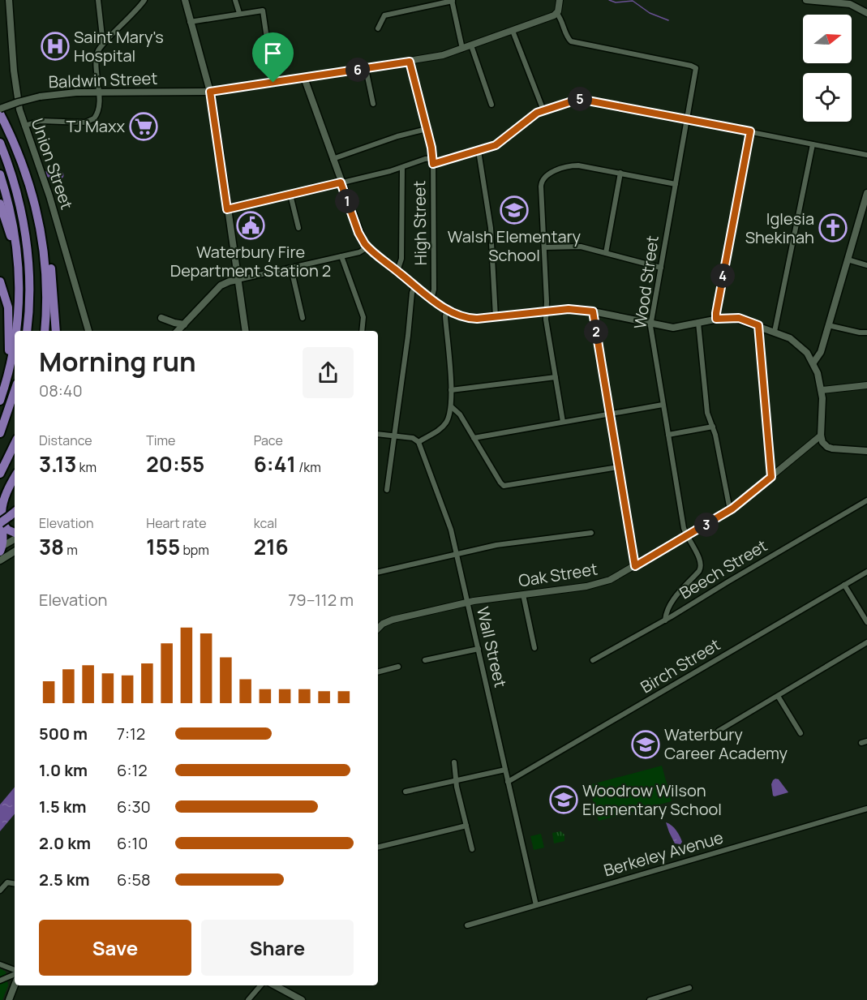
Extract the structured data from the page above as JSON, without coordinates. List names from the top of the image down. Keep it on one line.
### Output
{"streets":{"main road":["Baldwin Street","Union Street"],"street":["High Street","Wood Street","Beech Street","Oak Street","Wall Street","Birch Street","Berkeley Avenue"]},"crossings":[["Wood Street","Beech Street"],["Wood Street","Oak Street"],["Oak Street","Wall Street"],["Wall Street","Birch Street"],["Wall Street","Berkeley Avenue"]],"places":{"hospital":["Saint Mary's Hospital"],"supermarket":["TJ Maxx"],"school or university":["Walsh Elementary School","Waterbury Career Academy","Woodrow Wilson Elementary School"],"public building":["Waterbury Fire Department Station 2"],"church":["Iglesia Shekinah"]},"north":"right","page":{"pins":["6","5","1","4","2","3"],"heading":["Morning run","08:40"],"stats":[["Distance","3.13 km"],["Time","20:55"],["Pace","6:41 /km"],["Elevation","38 m"],["Heart rate","155 bpm"],["kcal","216"]],"chart":["Elevation","79–112 m"],"list":[{"name":"500 m","note":"7:12"},{"name":"1.0 km","note":"6:12"},{"name":"1.5 km","note":"6:30"},{"name":"2.0 km","note":"6:10"},{"name":"2.5 km","note":"6:58"}],"buttons":["Save","Share"]}}
